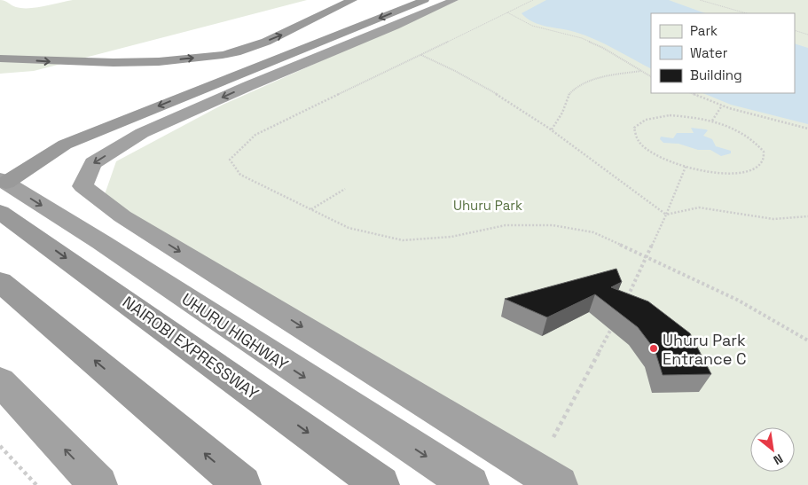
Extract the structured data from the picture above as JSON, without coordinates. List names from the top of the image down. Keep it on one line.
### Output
{"streets":{"highway":["UHURU HIGHWAY","NAIROBI EXPRESSWAY"]},"parks":["Uhuru Park"],"places":["Uhuru Park Entrance C"],"legend":["Park","Water","Building"],"north":"bottom right"}
